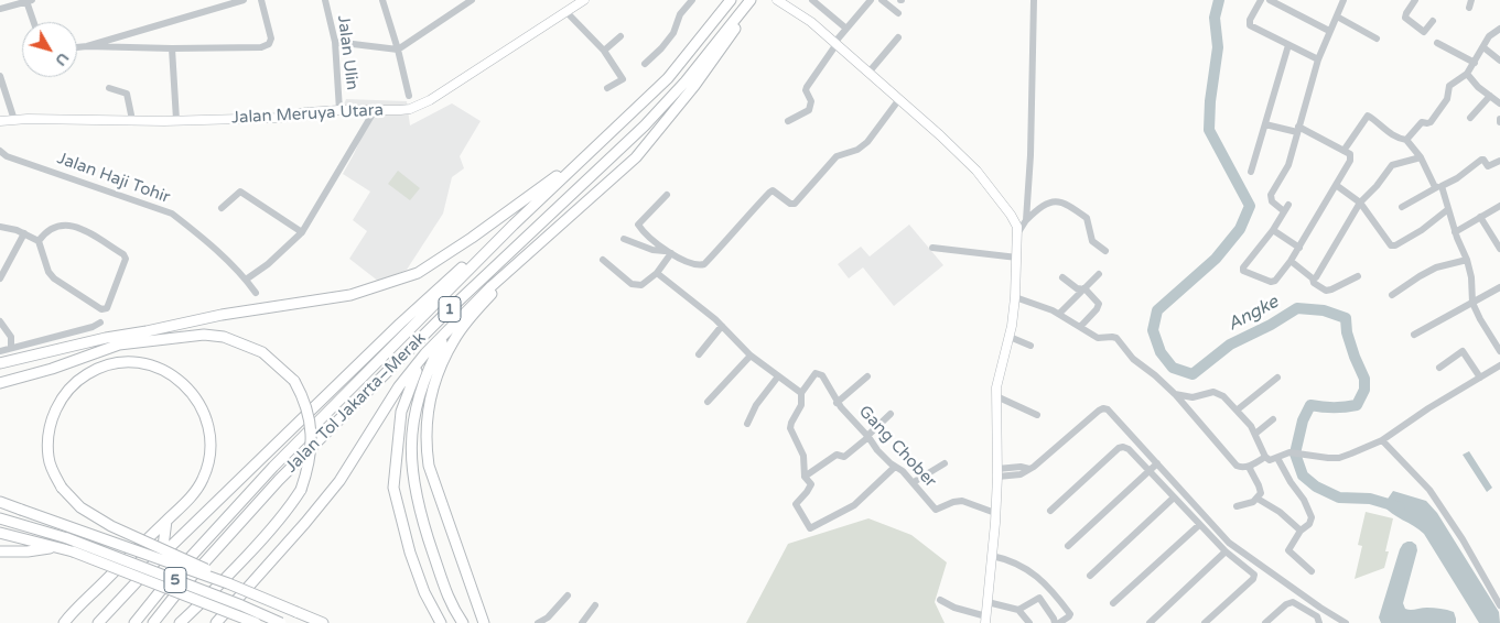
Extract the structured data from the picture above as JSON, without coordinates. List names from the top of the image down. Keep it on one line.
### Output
{"streets":{"highway":["1","Jalan Tol Jakarta–Merak","5"],"main road":["Jalan Meruya Utara"],"street":["Jalan Ulin","Jalan Haji Tohir","Gang Chober"]},"crossings":[["Jalan Ulin","Jalan Meruya Utara"]],"water":["Angke"],"north":"bottom right"}
